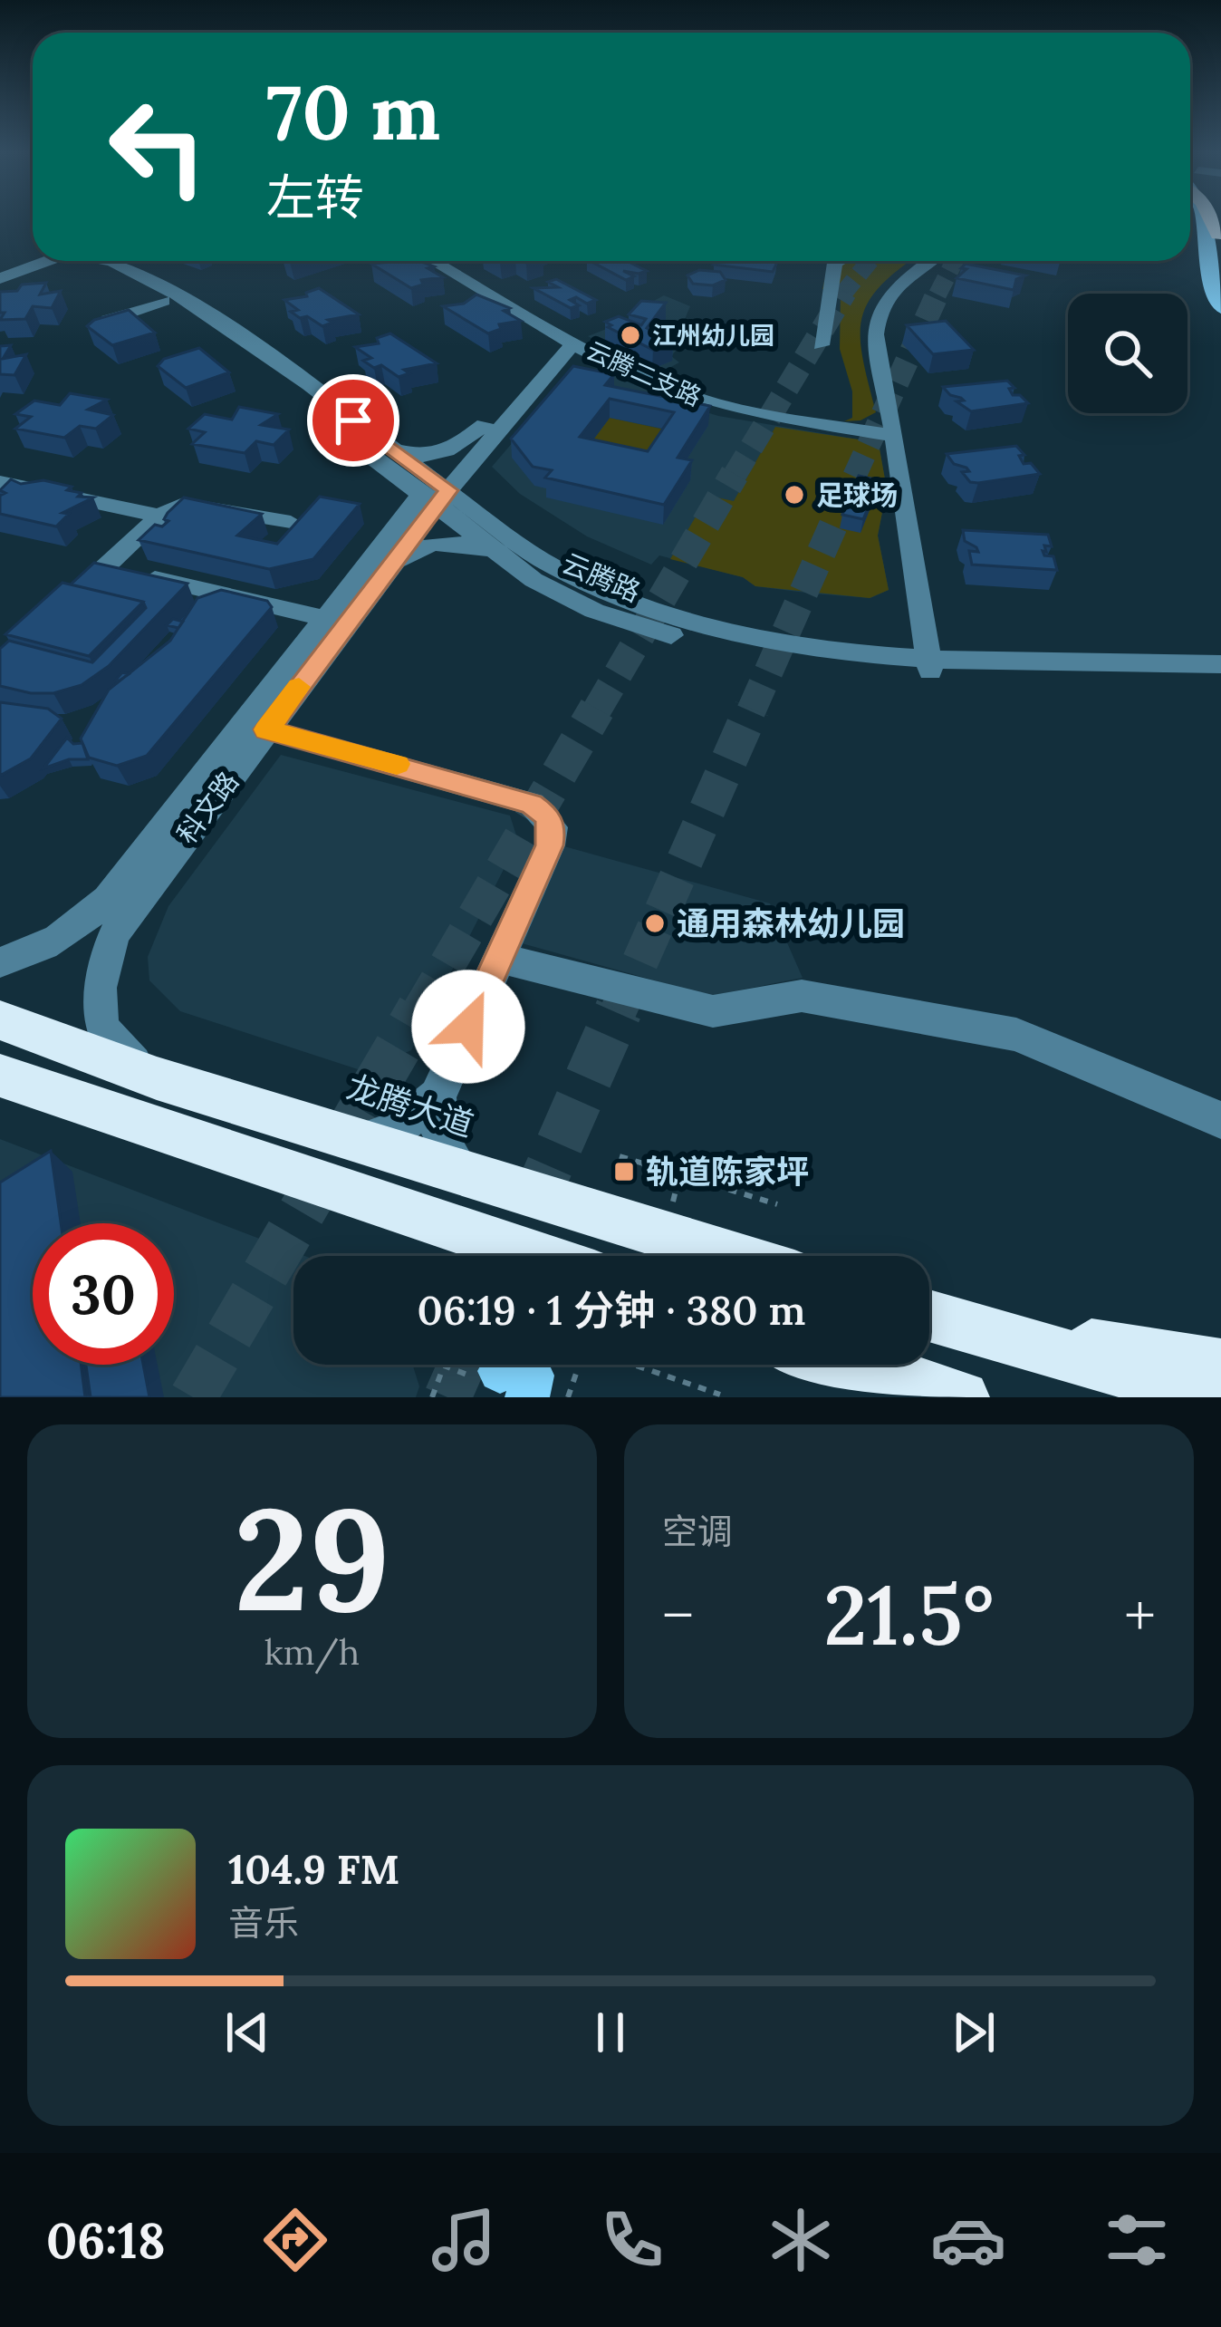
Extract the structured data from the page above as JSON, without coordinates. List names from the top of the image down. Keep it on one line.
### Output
{"streets":{"highway":["龙腾大道"],"street":["云腾二支路","云腾路","科文路"]},"crossings":[["云腾二支路","科文路"],["云腾路","科文路"],["科文路","龙腾大道"]],"places":{"other":["江州幼儿园","足球场","通用森林幼儿园"],"transit":["轨道陈家坪"]},"page":{"turn":["70 m","左转"],"limit":"30","trip":"06:19 · 1 分钟 · 380 m","tile":[["29","km/h"],"空调"],"heat":["−","21.5°","+"],"song":["104.9 FM","音乐"],"tabs":"06:18"}}
